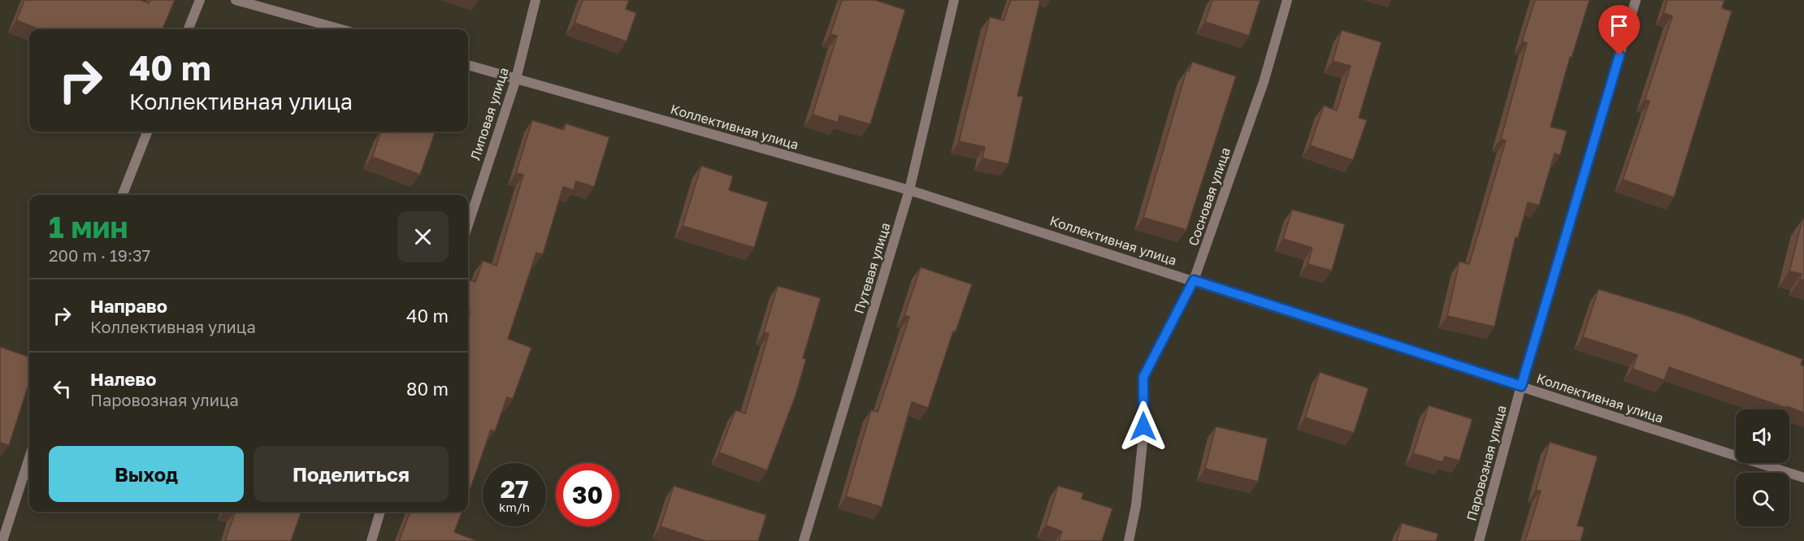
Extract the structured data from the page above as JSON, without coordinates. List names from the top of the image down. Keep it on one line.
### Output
{"streets":{"street":["Липовая улица","Коллективная улица","Сосновая улица","Путевая улица","Паровозная улица"]},"crossings":[["Липовая улица","Коллективная улица"],["Коллективная улица","Сосновая улица"],["Коллективная улица","Путевая улица"],["Коллективная улица","Паровозная улица"]],"page":{"turn":["40 m","Коллективная улица"],"heading":["1 мин","200 m · 19:37"],"list":[{"name":"Направо","note":"Коллективная улица","value":"40 m"},{"name":"Налево","note":"Паровозная улица","value":"80 m"}],"buttons":["Выход","Поделиться"],"speed":"27 km/h","limit":"30"}}
